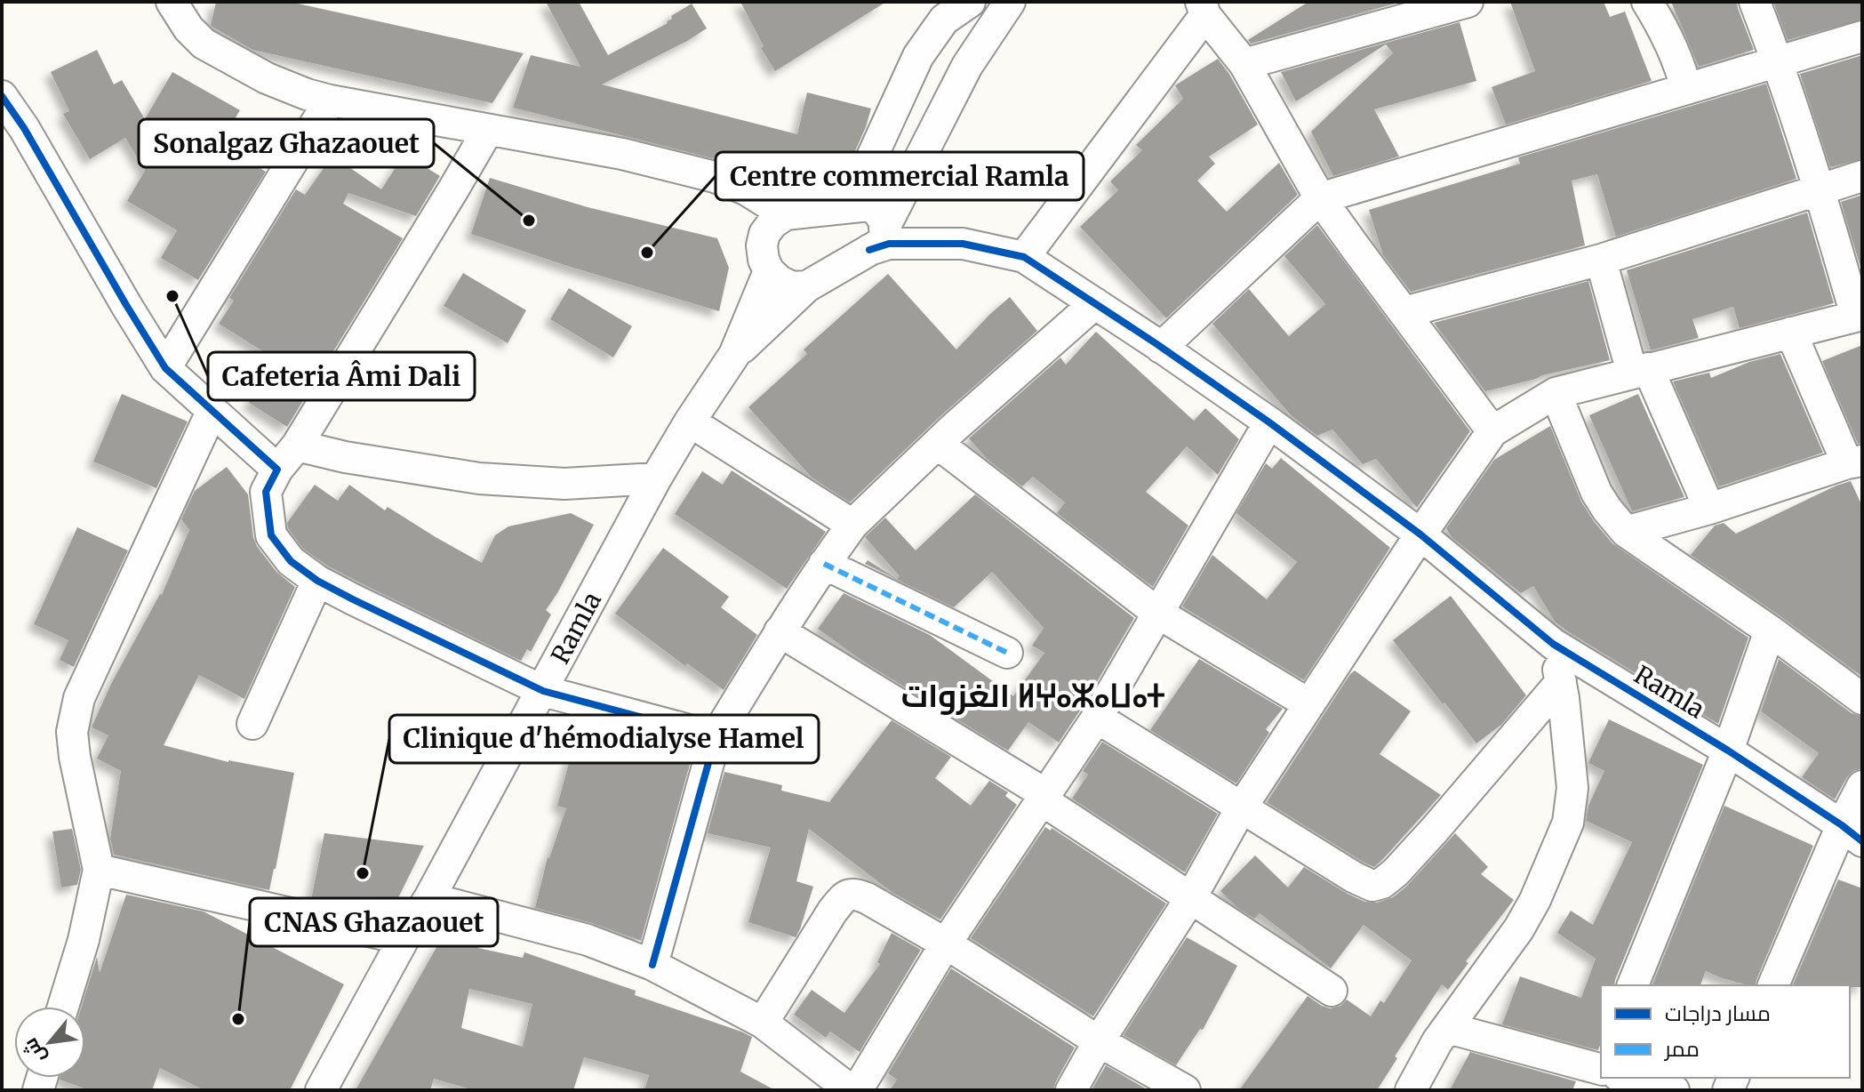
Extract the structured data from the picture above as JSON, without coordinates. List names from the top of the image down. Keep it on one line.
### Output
{"streets":{"street":["Ramla"]},"districts":["الغزوات ⵍⵖⴰⵣⴰⵡⴰⵜ"],"places":["Sonalgaz Ghazaouet","Centre commercial Ramla","Cafeteria Âmi Dali","Clinique d'hémodialyse Hamel","CNAS Ghazaouet"],"legend":["مسار دراجات","ممر"],"north":"bottom left"}
